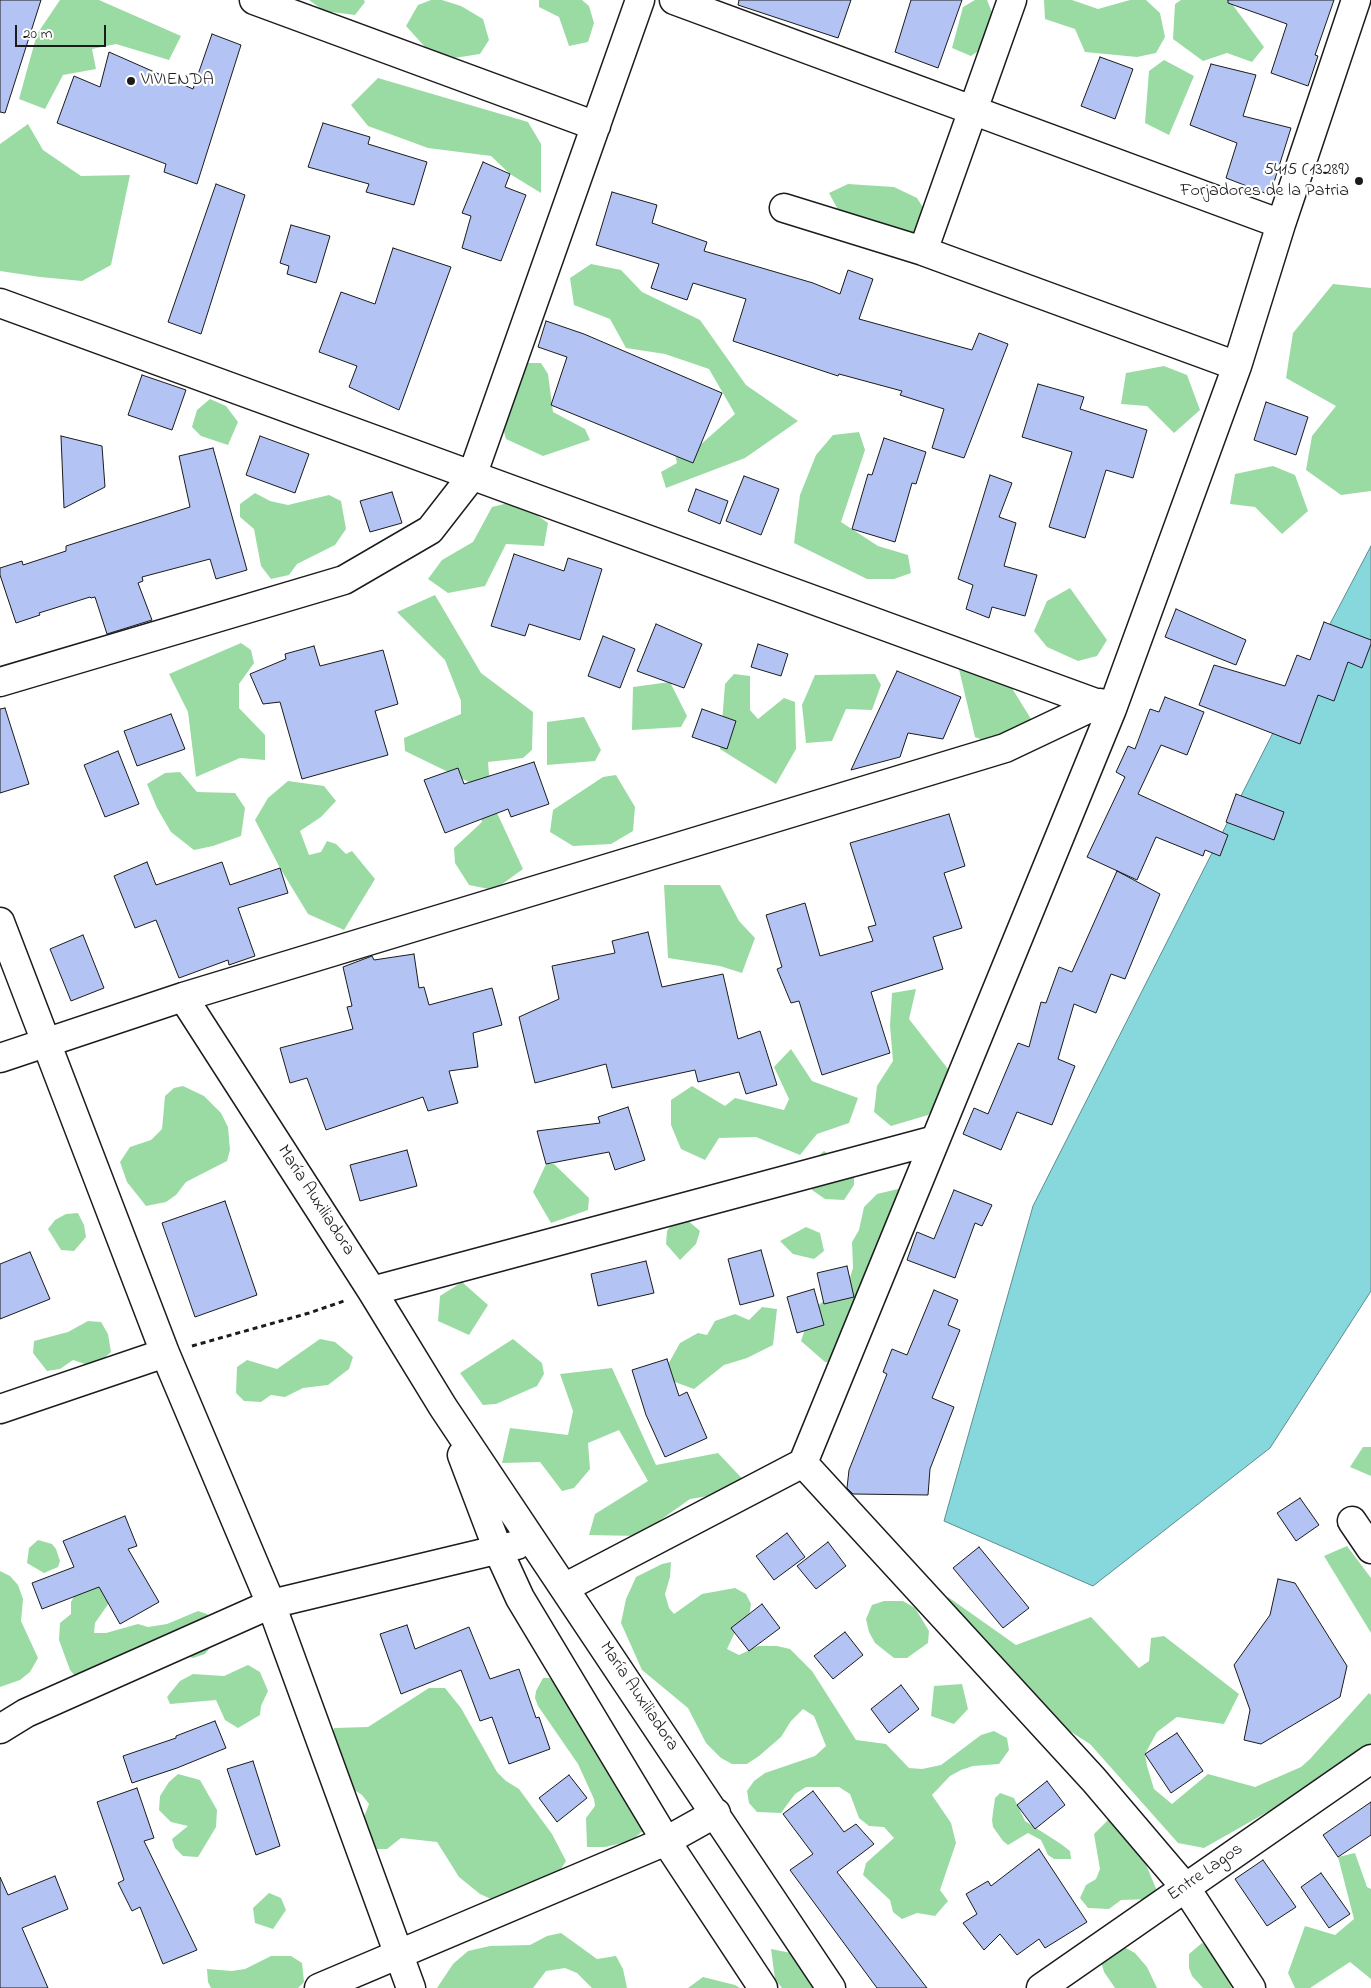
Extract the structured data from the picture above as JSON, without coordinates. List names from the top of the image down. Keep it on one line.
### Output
{"streets":{"street":["María Auxiliadora","Entre Lagos"]},"places":["VIVIENDA","5415 (13289) Forjadores de la Patria"],"scale_bar":"20 m"}
